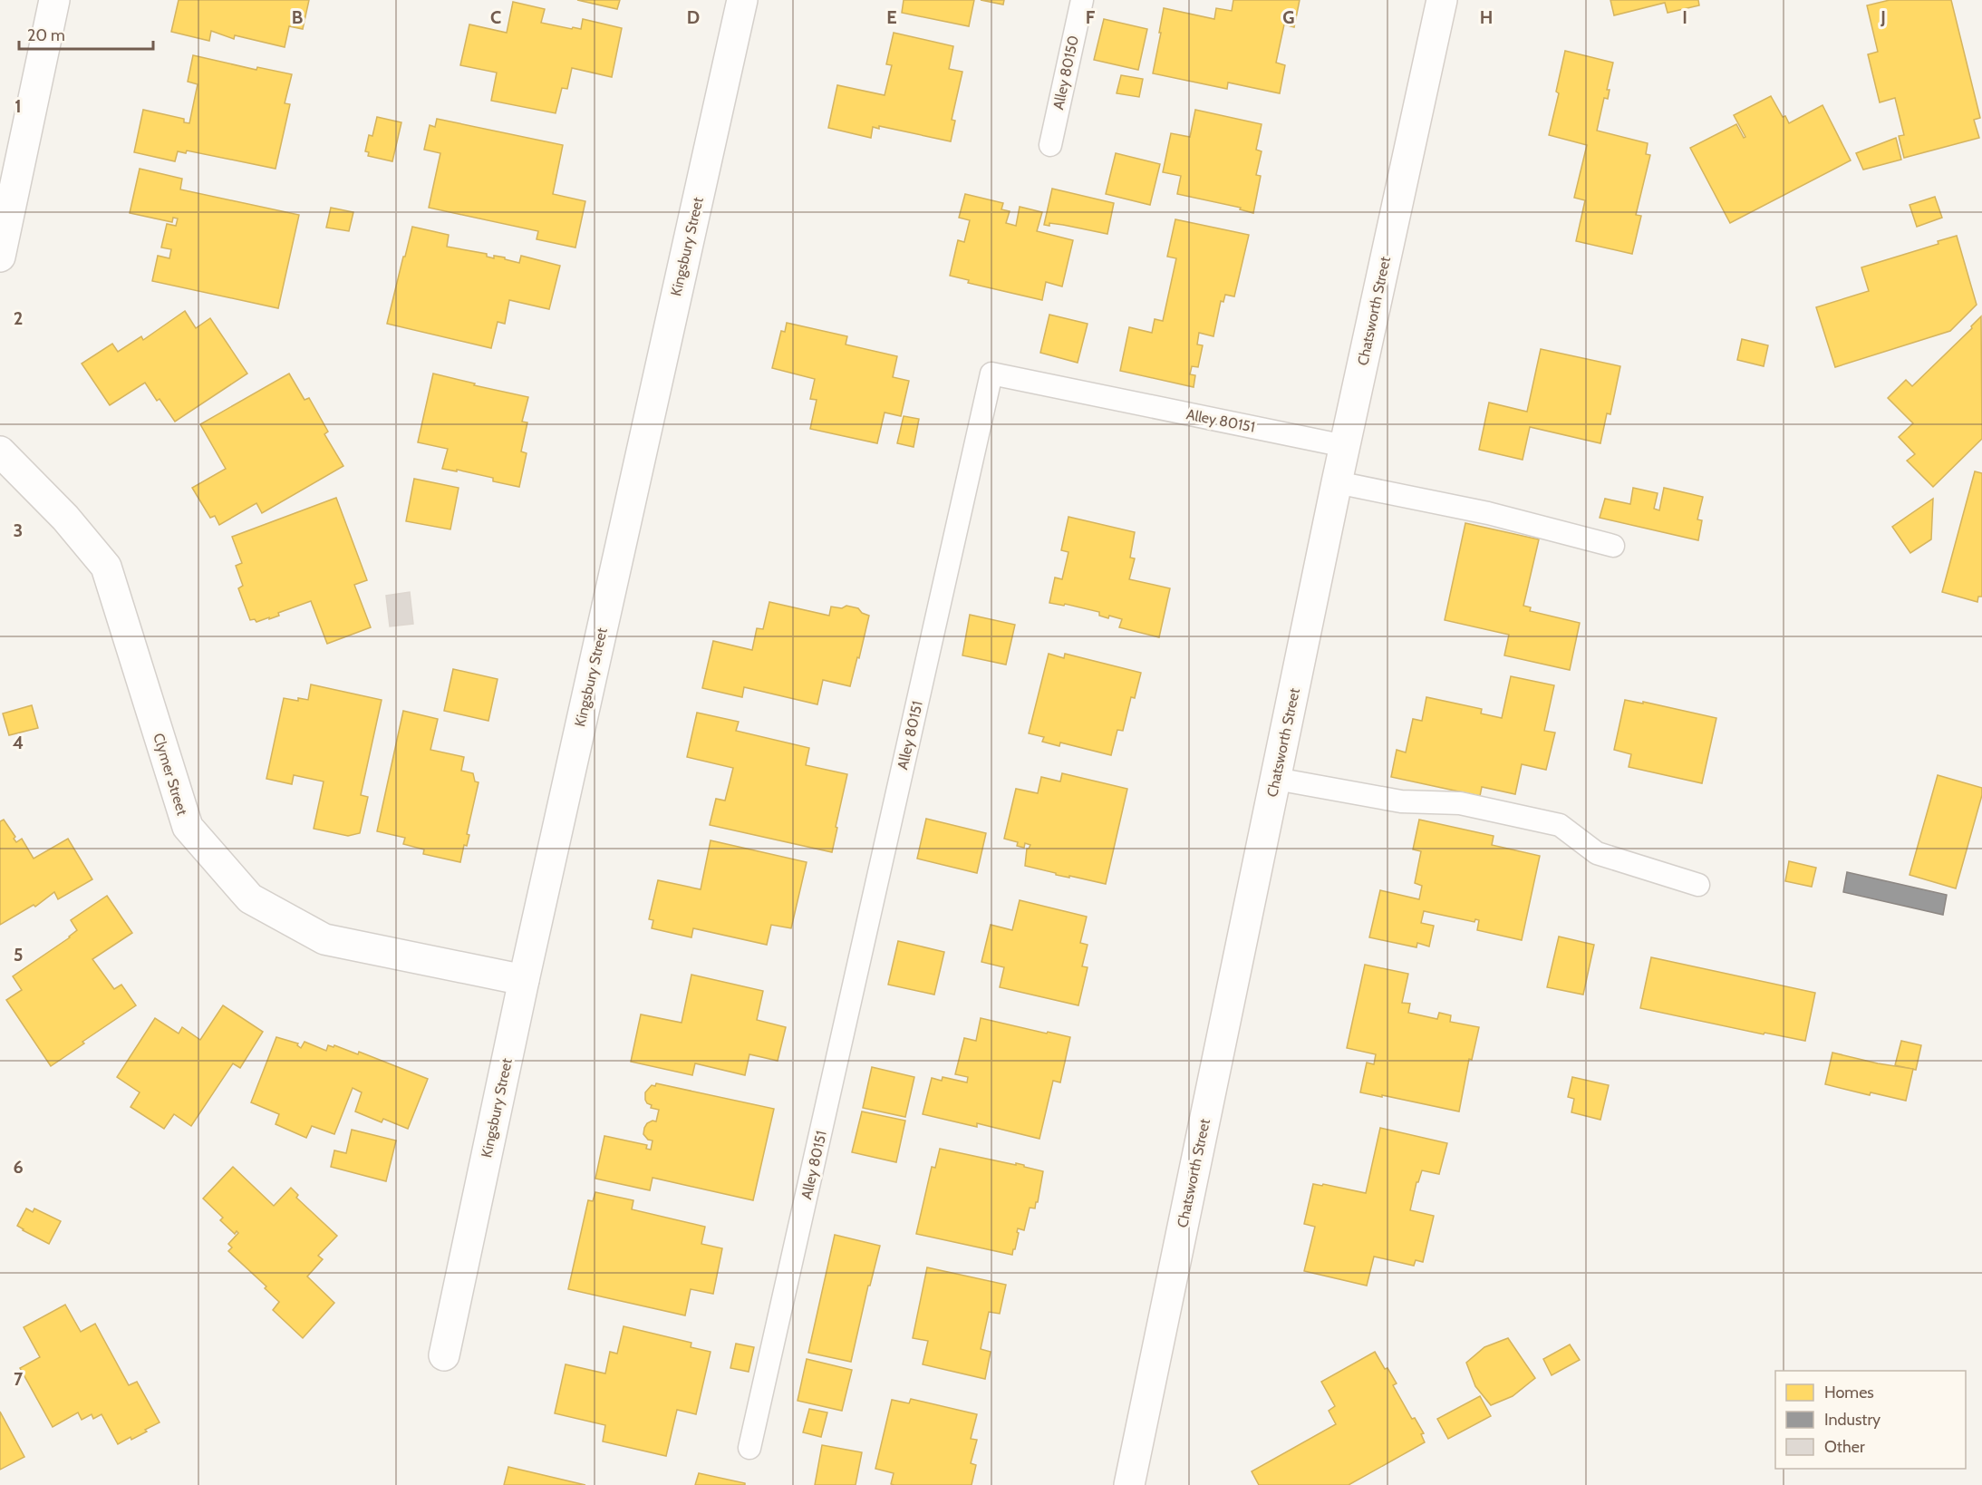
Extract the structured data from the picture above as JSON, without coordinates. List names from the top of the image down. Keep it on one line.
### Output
{"streets":{"street":["Kingsbury Street","Chatsworth Street","Clymer Street"],"lane":["Alley 80150","Alley 80151"]},"crossings":[["Kingsbury Street","Clymer Street"],["Chatsworth Street","Alley 80151"]],"legend":["Homes","Industry","Other"],"scale_bar":"20 m","grid":{"columns":["B","C","D","E","F","G","H","I","J"],"rows":["1","2","3","4","5","6","7"]}}
